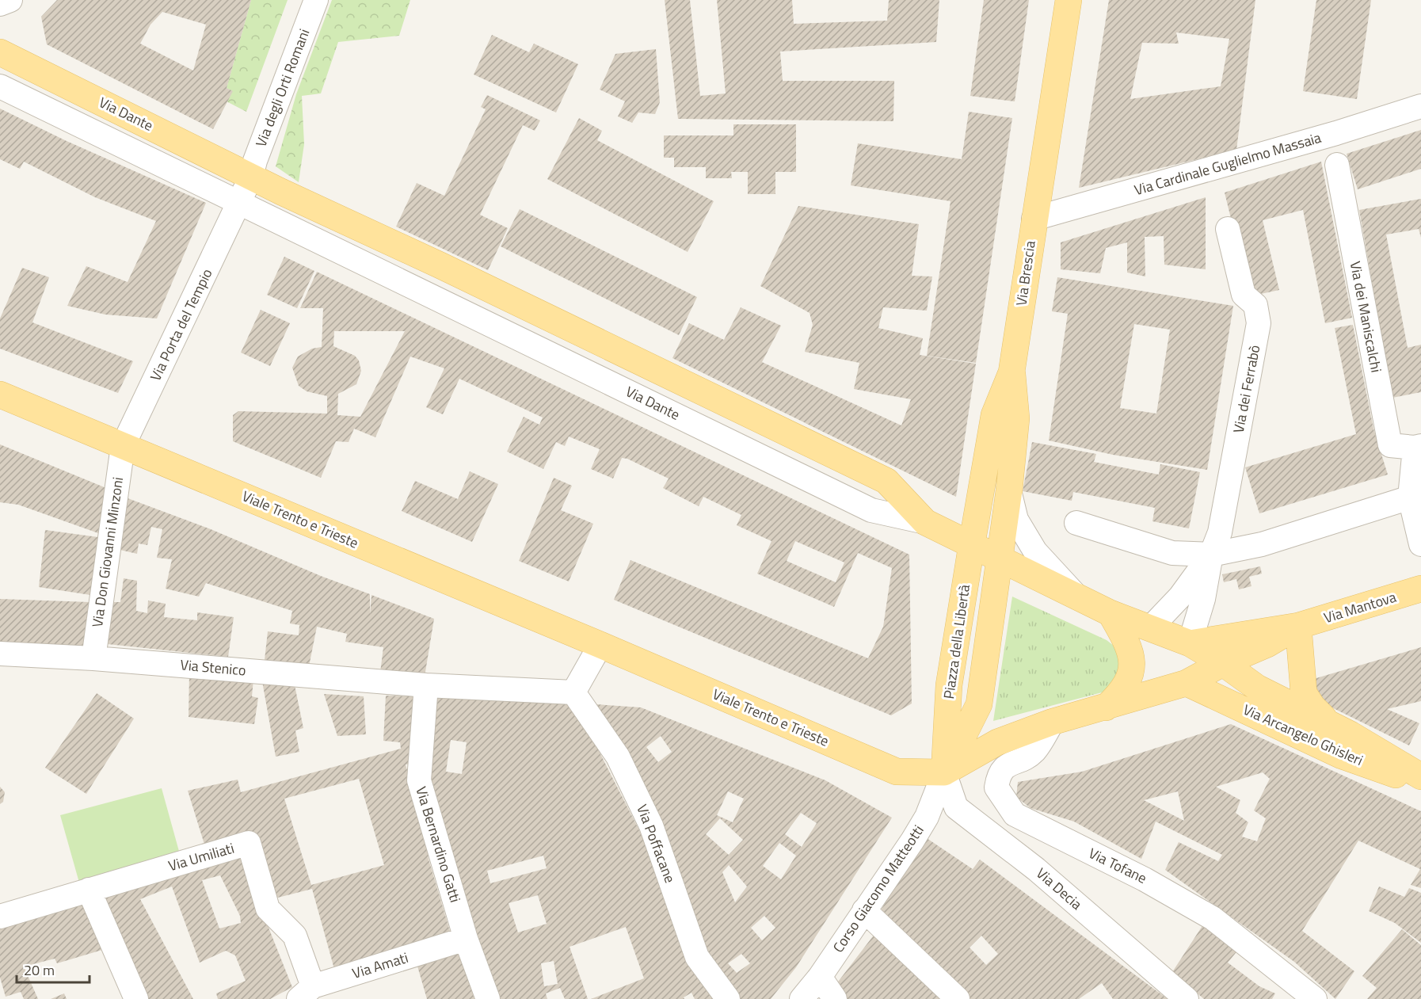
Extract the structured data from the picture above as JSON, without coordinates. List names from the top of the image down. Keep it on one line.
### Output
{"streets":{"main road":["Via Dante","Via Brescia","Viale Trento e Trieste","Via Mantova","Piazza della Libertà","Via Arcangelo Ghisleri"],"street":["Via degli Orti Romani","Via Cardinale Guglielmo Massaia","Via dei Maniscalchi","Via Porta del Tempio","Via dei Ferrabò","Via Don Giovanni Minzoni","Via Stenico","Via Poffacane","Via Bernardino Gatti","Via Umiliati","Via Tofane","Corso Giacomo Matteotti","Via Decia","Via Amati"]},"crossings":[["Via degli Orti Romani","Via Dante"],["Via Dante","Via Brescia"],["Via Dante","Via Porta del Tempio"],["Via Dante","Piazza della Libertà"],["Via Cardinale Guglielmo Massaia","Via Brescia"],["Via Brescia","Piazza della Libertà"],["Via Porta del Tempio","Viale Trento e Trieste"],["Via Porta del Tempio","Via Don Giovanni Minzoni"],["Via dei Ferrabò","Via Mantova"],["Via dei Ferrabò","Via Arcangelo Ghisleri"],["Viale Trento e Trieste","Via Don Giovanni Minzoni"],["Viale Trento e Trieste","Piazza della Libertà"],["Viale Trento e Trieste","Corso Giacomo Matteotti"],["Viale Trento e Trieste","Via Decia"],["Via Don Giovanni Minzoni","Via Stenico"],["Via Mantova","Via Arcangelo Ghisleri"],["Piazza della Libertà","Corso Giacomo Matteotti"],["Piazza della Libertà","Via Decia"],["Via Stenico","Via Bernardino Gatti"],["Via Bernardino Gatti","Via Amati"],["Via Umiliati","Via Amati"],["Corso Giacomo Matteotti","Via Decia"]],"scale_bar":"20 m"}
